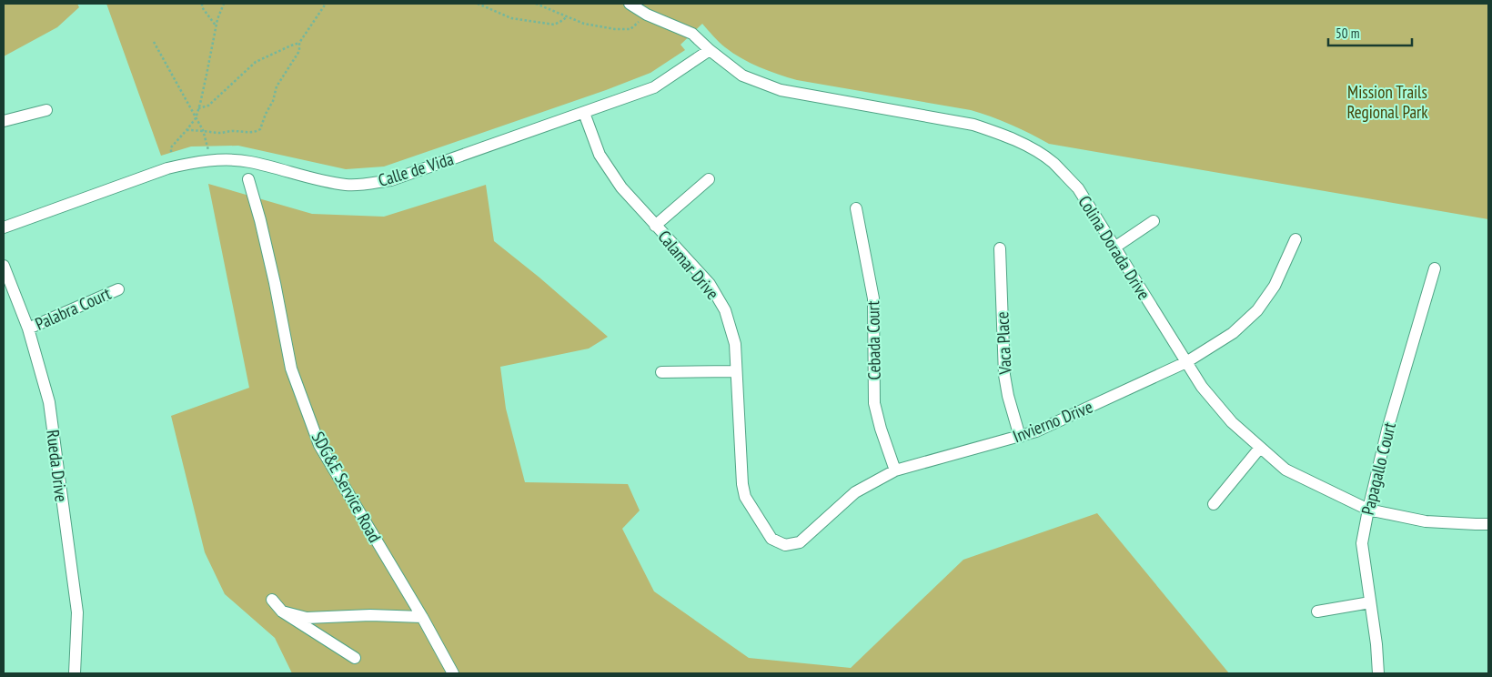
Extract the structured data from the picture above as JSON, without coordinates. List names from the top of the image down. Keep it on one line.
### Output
{"streets":{"street":["Calle de Vida","Colina Dorada Drive","Calamar Drive","Palabra Court","Cebada Court","Vaca Place","Invierno Drive","Rueda Drive","Papagallo Court","SDG&E Service Road"]},"crossings":[["Calle de Vida","Colina Dorada Drive"],["Calle de Vida","Calamar Drive"],["Colina Dorada Drive","Invierno Drive"],["Colina Dorada Drive","Papagallo Court"],["Calamar Drive","Invierno Drive"],["Palabra Court","Rueda Drive"],["Cebada Court","Invierno Drive"],["Vaca Place","Invierno Drive"]],"parks":["Mission Trails Regional Park"],"scale_bar":"50 m"}
